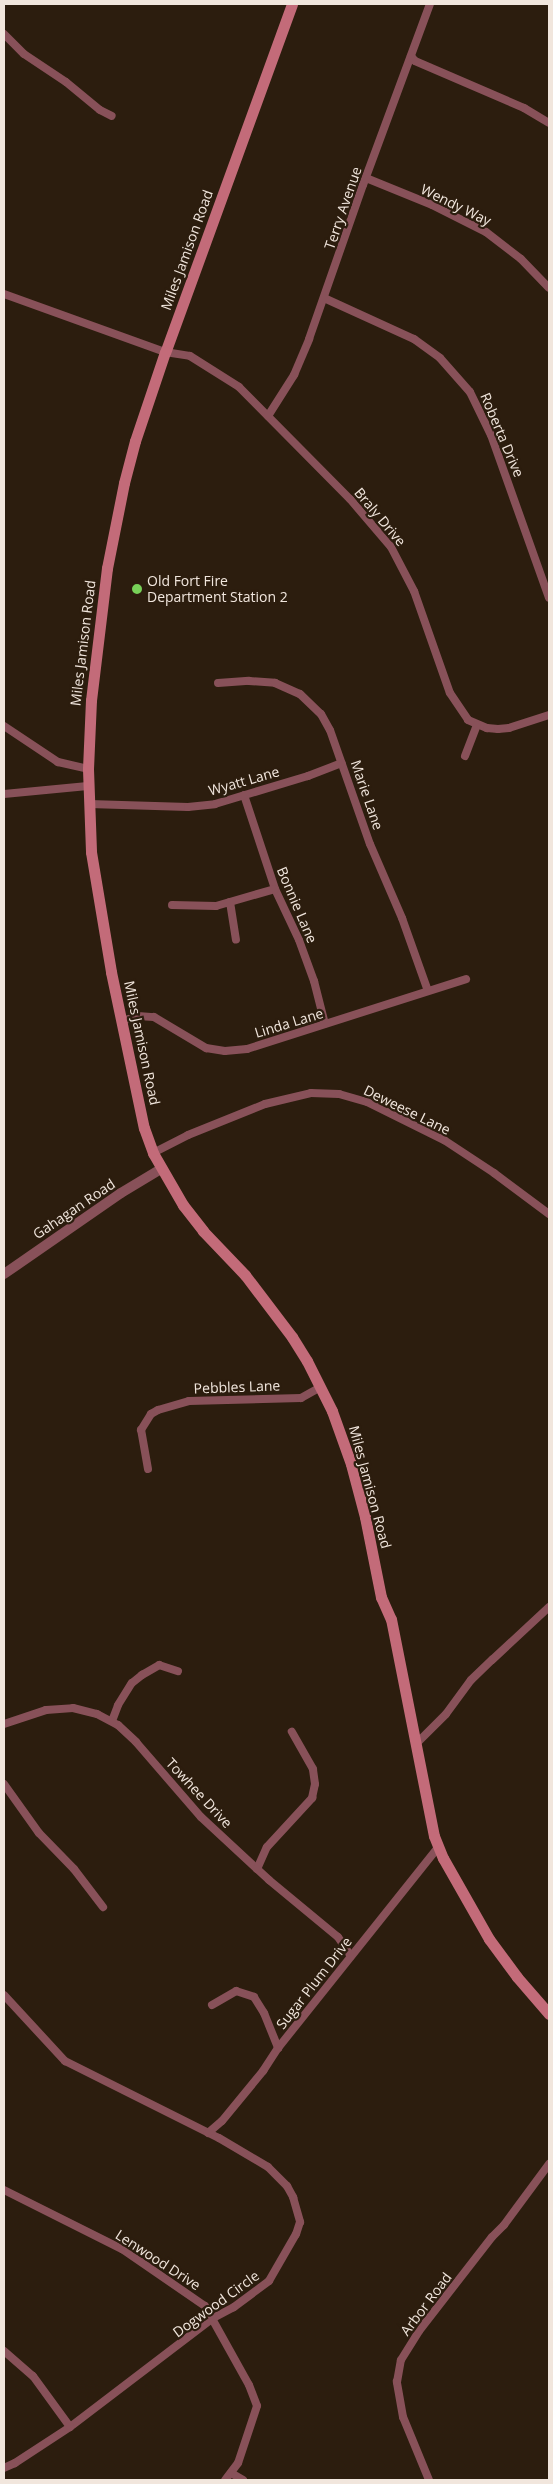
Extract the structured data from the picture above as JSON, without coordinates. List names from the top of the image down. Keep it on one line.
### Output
{"streets":{"main road":["Miles Jamison Road"],"street":["Wendy Way","Terry Avenue","Roberta Drive","Braly Drive","Wyatt Lane","Marie Lane","Bonnie Lane","Linda Lane","Deweese Lane","Gahagan Road","Pebbles Lane","Towhee Drive","Sugar Plum Drive","Lenwood Drive","Dogwood Circle","Arbor Road"]},"crossings":[["Wendy Way","Terry Avenue"],["Terry Avenue","Roberta Drive"],["Terry Avenue","Braly Drive"],["Miles Jamison Road","Braly Drive"],["Miles Jamison Road","Wyatt Lane"],["Miles Jamison Road","Linda Lane"],["Miles Jamison Road","Deweese Lane"],["Miles Jamison Road","Gahagan Road"],["Miles Jamison Road","Pebbles Lane"],["Miles Jamison Road","Sugar Plum Drive"],["Wyatt Lane","Marie Lane"],["Wyatt Lane","Bonnie Lane"],["Marie Lane","Linda Lane"],["Bonnie Lane","Linda Lane"],["Towhee Drive","Sugar Plum Drive"],["Sugar Plum Drive","Dogwood Circle"],["Lenwood Drive","Dogwood Circle"]],"places":["Old Fort Fire Department Station 2"]}
